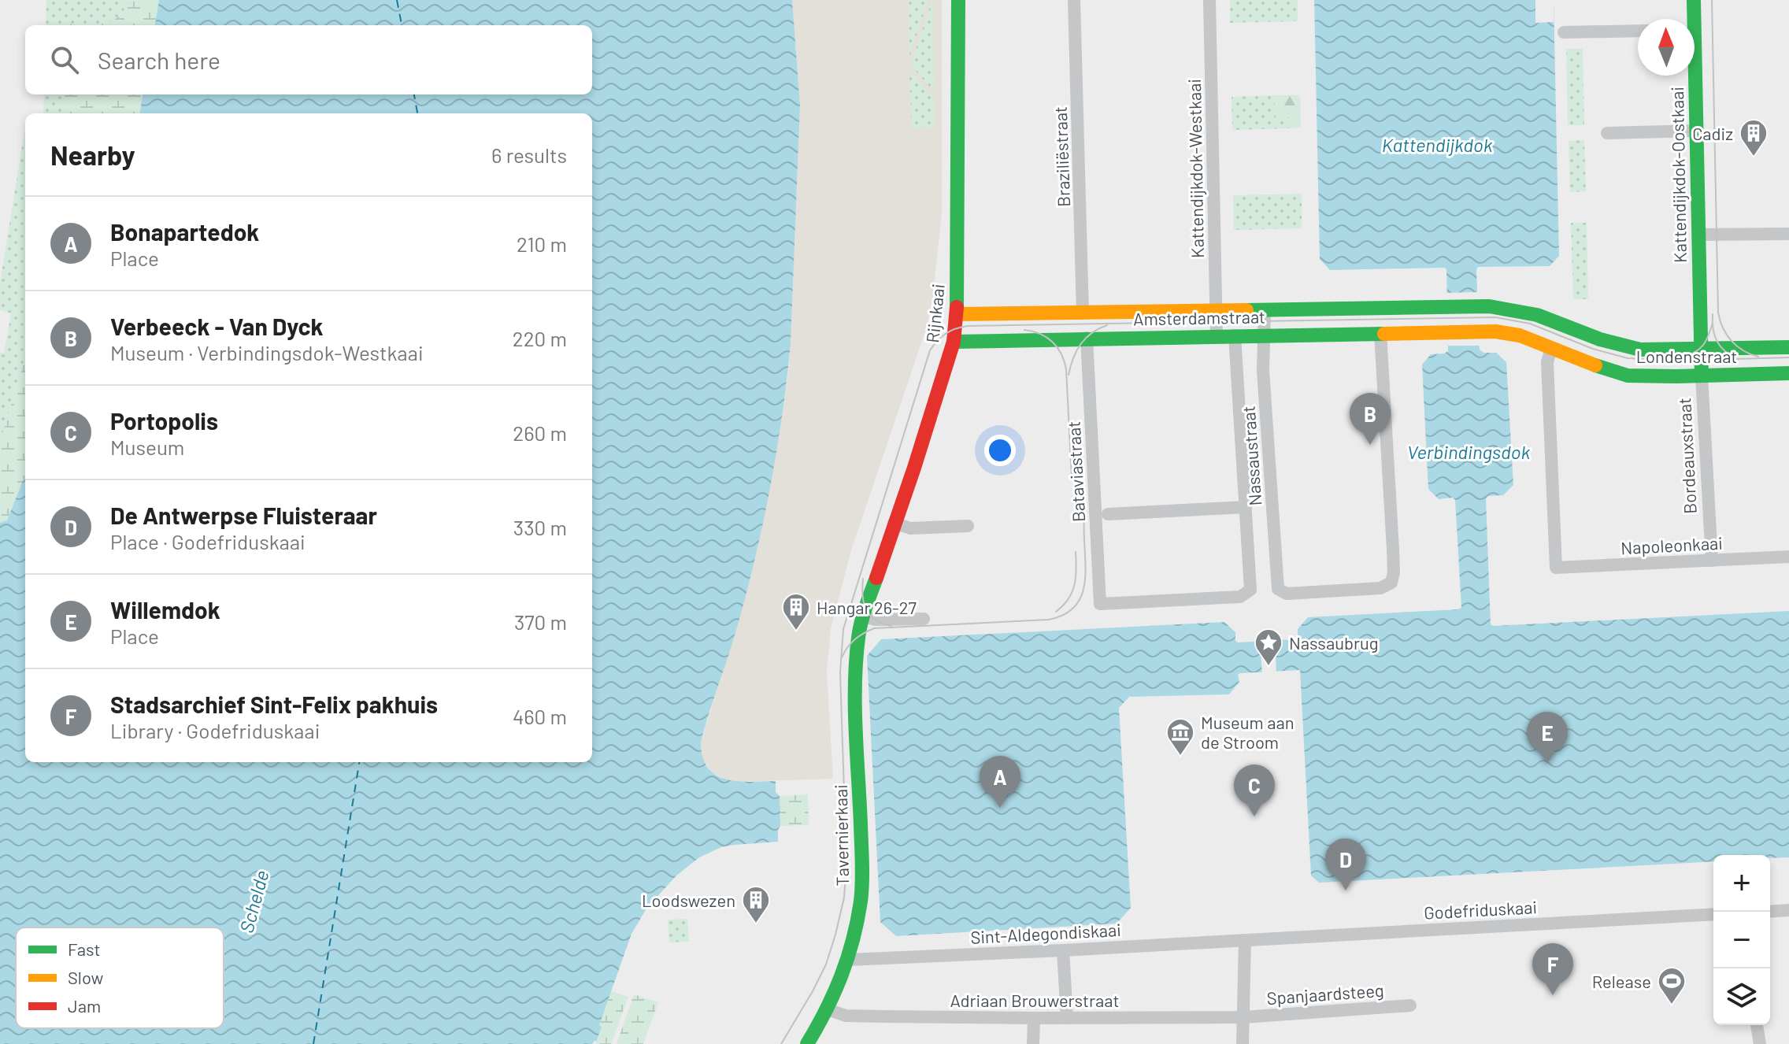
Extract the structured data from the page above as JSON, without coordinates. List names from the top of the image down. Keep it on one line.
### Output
{"streets":{"street":["Braziliëstraat","Kattendijkdok-Westkaai","Kattendijkdok-Oostkaai","Rijnkaai","Amsterdamstraat","Londenstraat","Nassaustraat","Bordeauxstraat","Bataviastraat","Napoleonkaai","Tavernierkaai","Godefriduskaai","Sint-Aldegondiskaai","Spanjaardsteeg","Adriaan Brouwerstraat"]},"crossings":[["Braziliëstraat","Amsterdamstraat"],["Kattendijkdok-Westkaai","Amsterdamstraat"],["Kattendijkdok-Oostkaai","Londenstraat"],["Kattendijkdok-Oostkaai","Bordeauxstraat"],["Rijnkaai","Amsterdamstraat"],["Rijnkaai","Tavernierkaai"],["Amsterdamstraat","Londenstraat"],["Amsterdamstraat","Nassaustraat"],["Amsterdamstraat","Bataviastraat"],["Londenstraat","Bordeauxstraat"],["Londenstraat","Napoleonkaai"],["Nassaustraat","Bataviastraat"],["Bordeauxstraat","Napoleonkaai"],["Tavernierkaai","Sint-Aldegondiskaai"],["Tavernierkaai","Adriaan Brouwerstraat"],["Godefriduskaai","Sint-Aldegondiskaai"],["Spanjaardsteeg","Adriaan Brouwerstraat"]],"water":["Kattendijkdok","Verbindingsdok","Schelde"],"places":{"building":["Cadiz","Hangar 26-27","Loodswezen"],"place":["Nassaubrug"],"museum":["Museum aan de Stroom"],"sports":["Release"]},"legend":["Fast","Slow","Jam"],"north":"top","page":{"search":"Search here","heading":["Nearby","6 results"],"list":[{"mark":"A","name":"Bonapartedok","note":"Place","value":"210 m"},{"mark":"B","name":"Verbeeck - Van Dyck","note":"Museum · Verbindingsdok-Westkaai","value":"220 m"},{"mark":"C","name":"Portopolis","note":"Museum","value":"260 m"},{"mark":"D","name":"De Antwerpse Fluisteraar","note":"Place · Godefriduskaai","value":"330 m"},{"mark":"E","name":"Willemdok","note":"Place","value":"370 m"},{"mark":"F","name":"Stadsarchief Sint-Felix pakhuis","note":"Library · Godefriduskaai","value":"460 m"}],"pins":["B","E","A","C","D","F"],"map_buttons":["+","−"]}}
